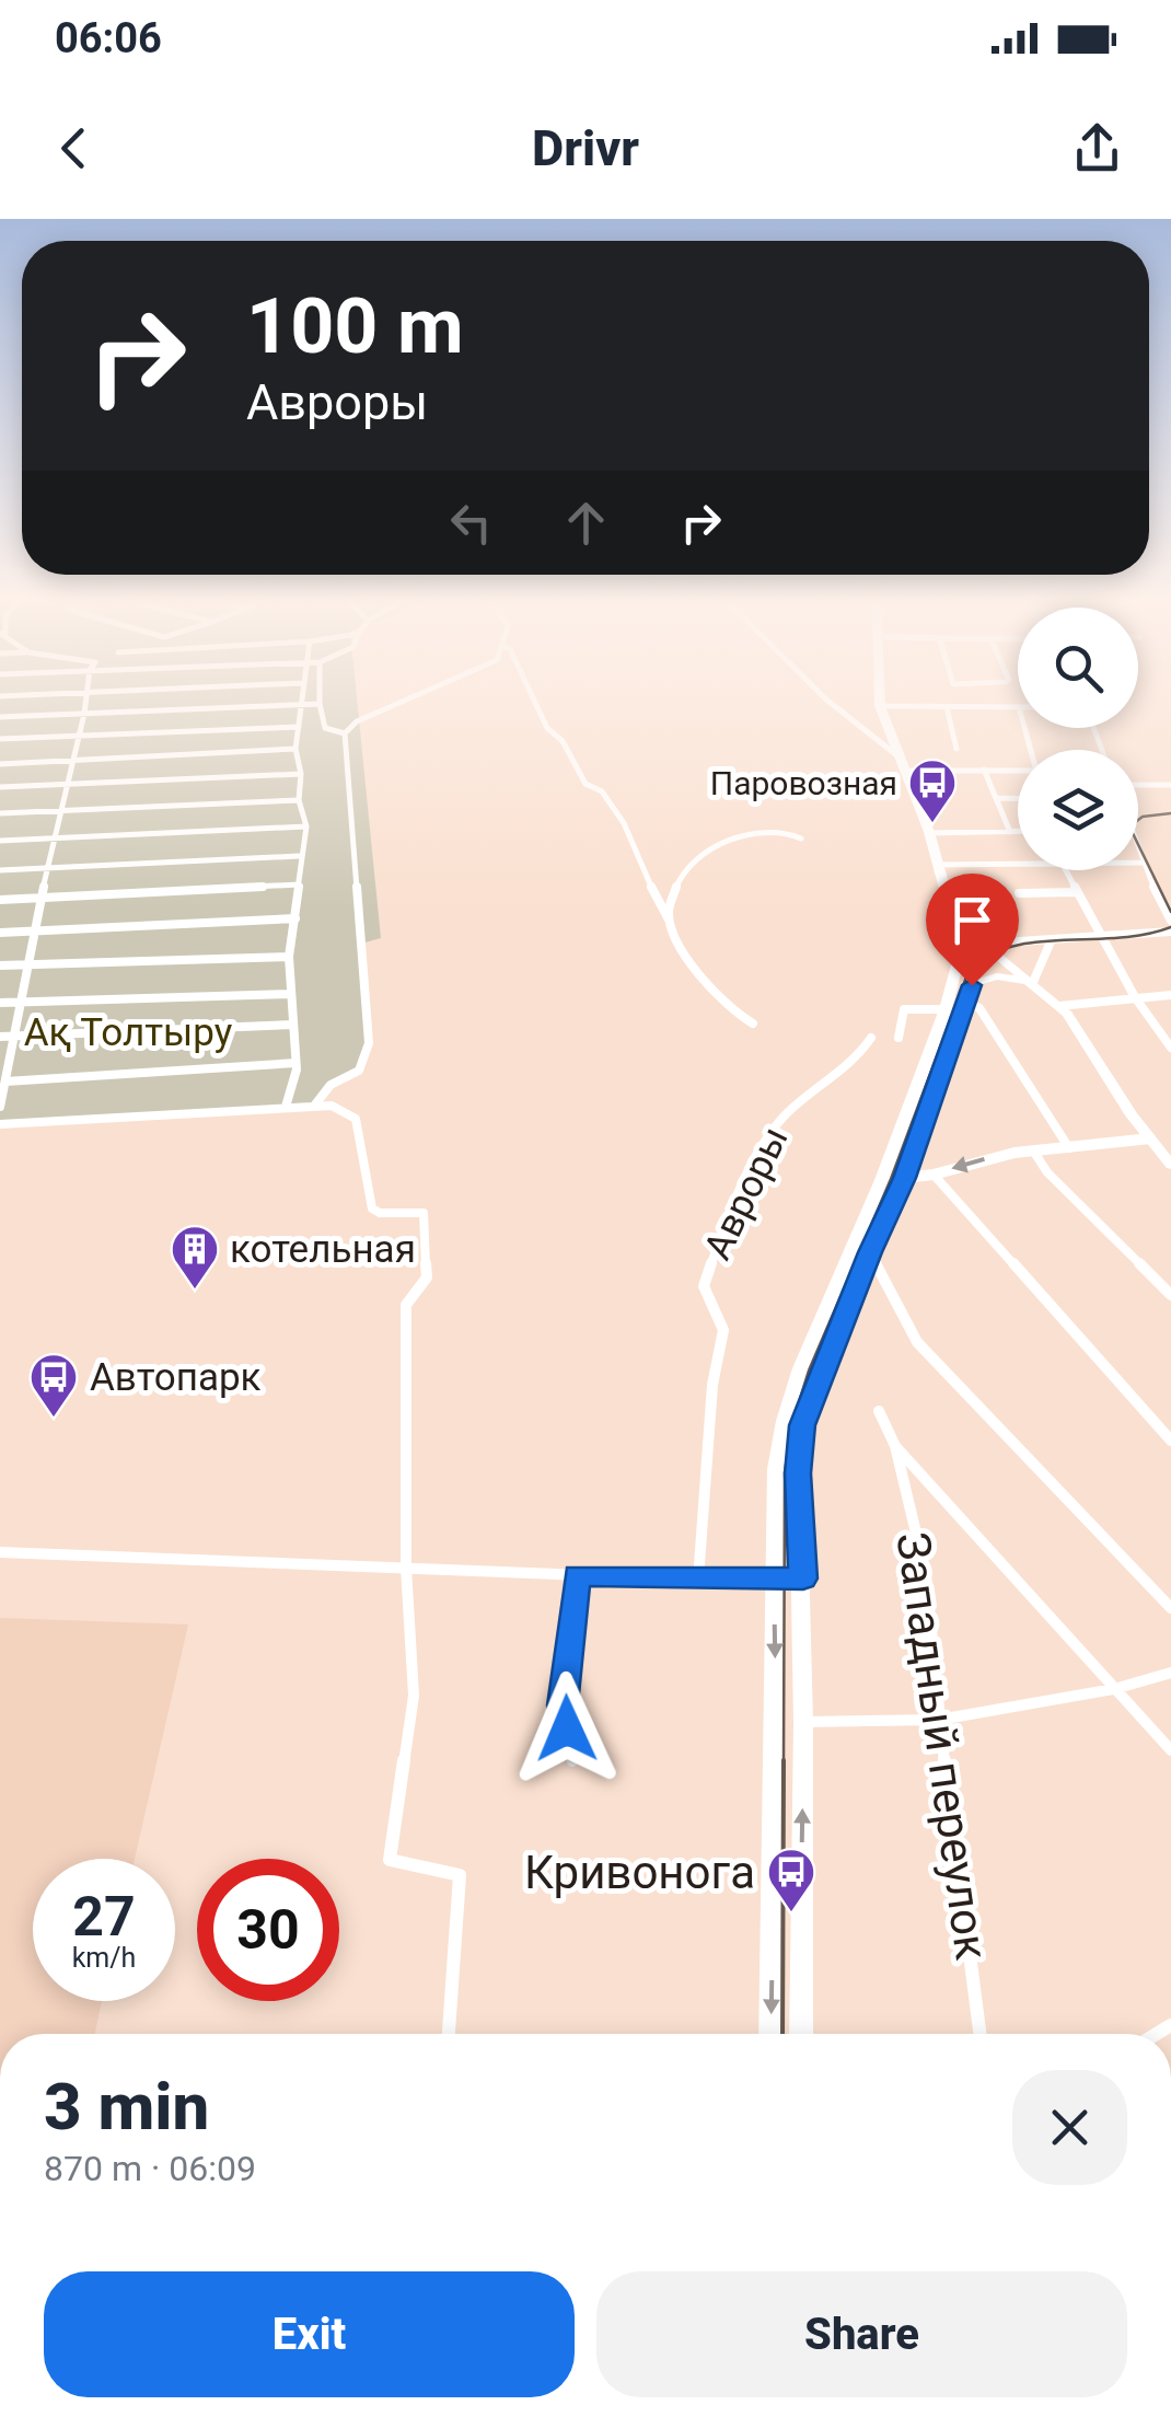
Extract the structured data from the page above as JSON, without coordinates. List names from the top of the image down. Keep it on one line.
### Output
{"streets":{"street":["Авроры","Западный переулок"]},"parks":["Ақ Толтыру"],"places":{"bus stop":["Паровозная","Автопарк","Кривонога"],"building":["котельная"]},"page":{"status":"06:06","header":"Drivr","turn":["100 m","Авроры"],"speed":"27 km/h","limit":"30","heading":["3 min","870 m · 06:09"],"buttons":["Exit","Share"]}}
